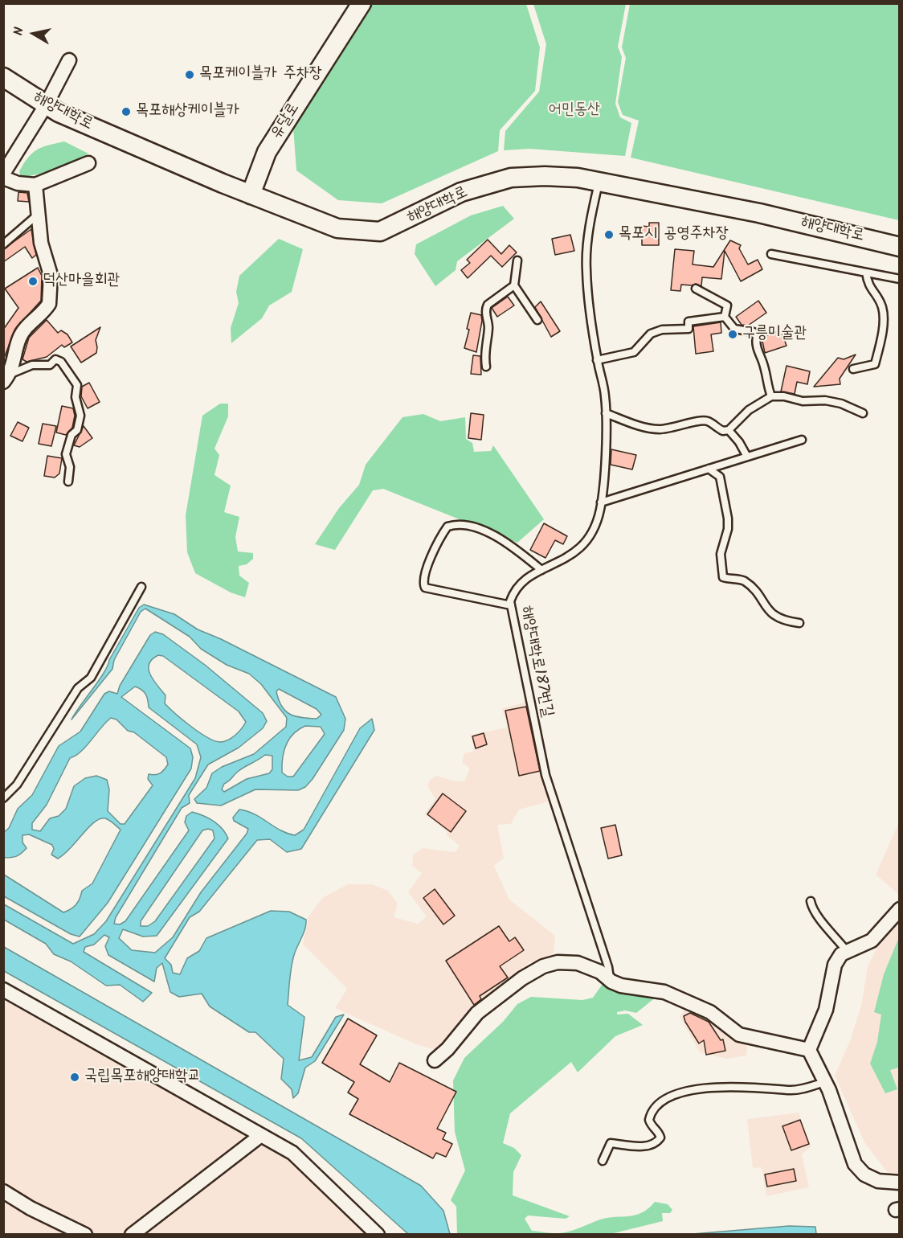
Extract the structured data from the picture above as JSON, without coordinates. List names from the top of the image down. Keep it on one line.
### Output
{"streets":{"street":["해양대학로","유달로"],"lane":["해양대학로187번길"]},"crossings":[["해양대학로","유달로"],["해양대학로","해양대학로187번길"]],"parks":["어민동산"],"places":["목포케이블카 주차장","목포해상케이블카","목포시 공영주차장","덕산마을회관","구릉미술관","국립목포해양대학교"],"north":"left"}
